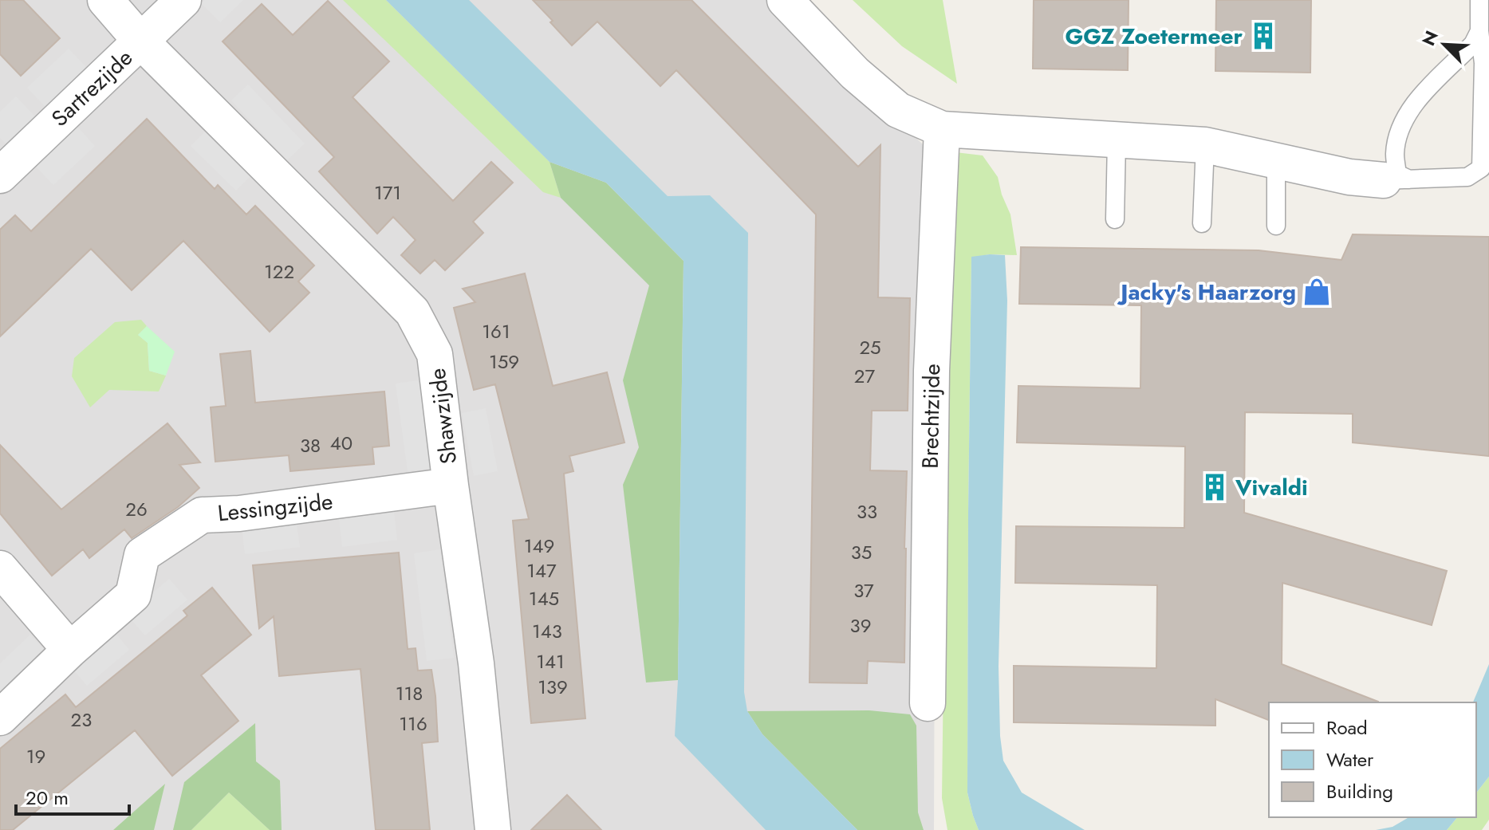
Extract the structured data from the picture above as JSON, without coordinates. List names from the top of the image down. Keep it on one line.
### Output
{"streets":{"street":["Sartrezijde","Shawzijde","Brechtzijde","Lessingzijde"]},"crossings":[["Sartrezijde","Shawzijde"],["Shawzijde","Lessingzijde"]],"places":{"building":["GGZ Zoetermeer","Vivaldi"],"shop":["Jacky's Haarzorg"]},"house_numbers":["171","122","161","25","159","27","40","38","26","33","149","35","147","37","145","39","143","141","139","118","23","116","19"],"legend":["Road","Water","Building"],"scale_bar":"20 m","north":"top left"}
